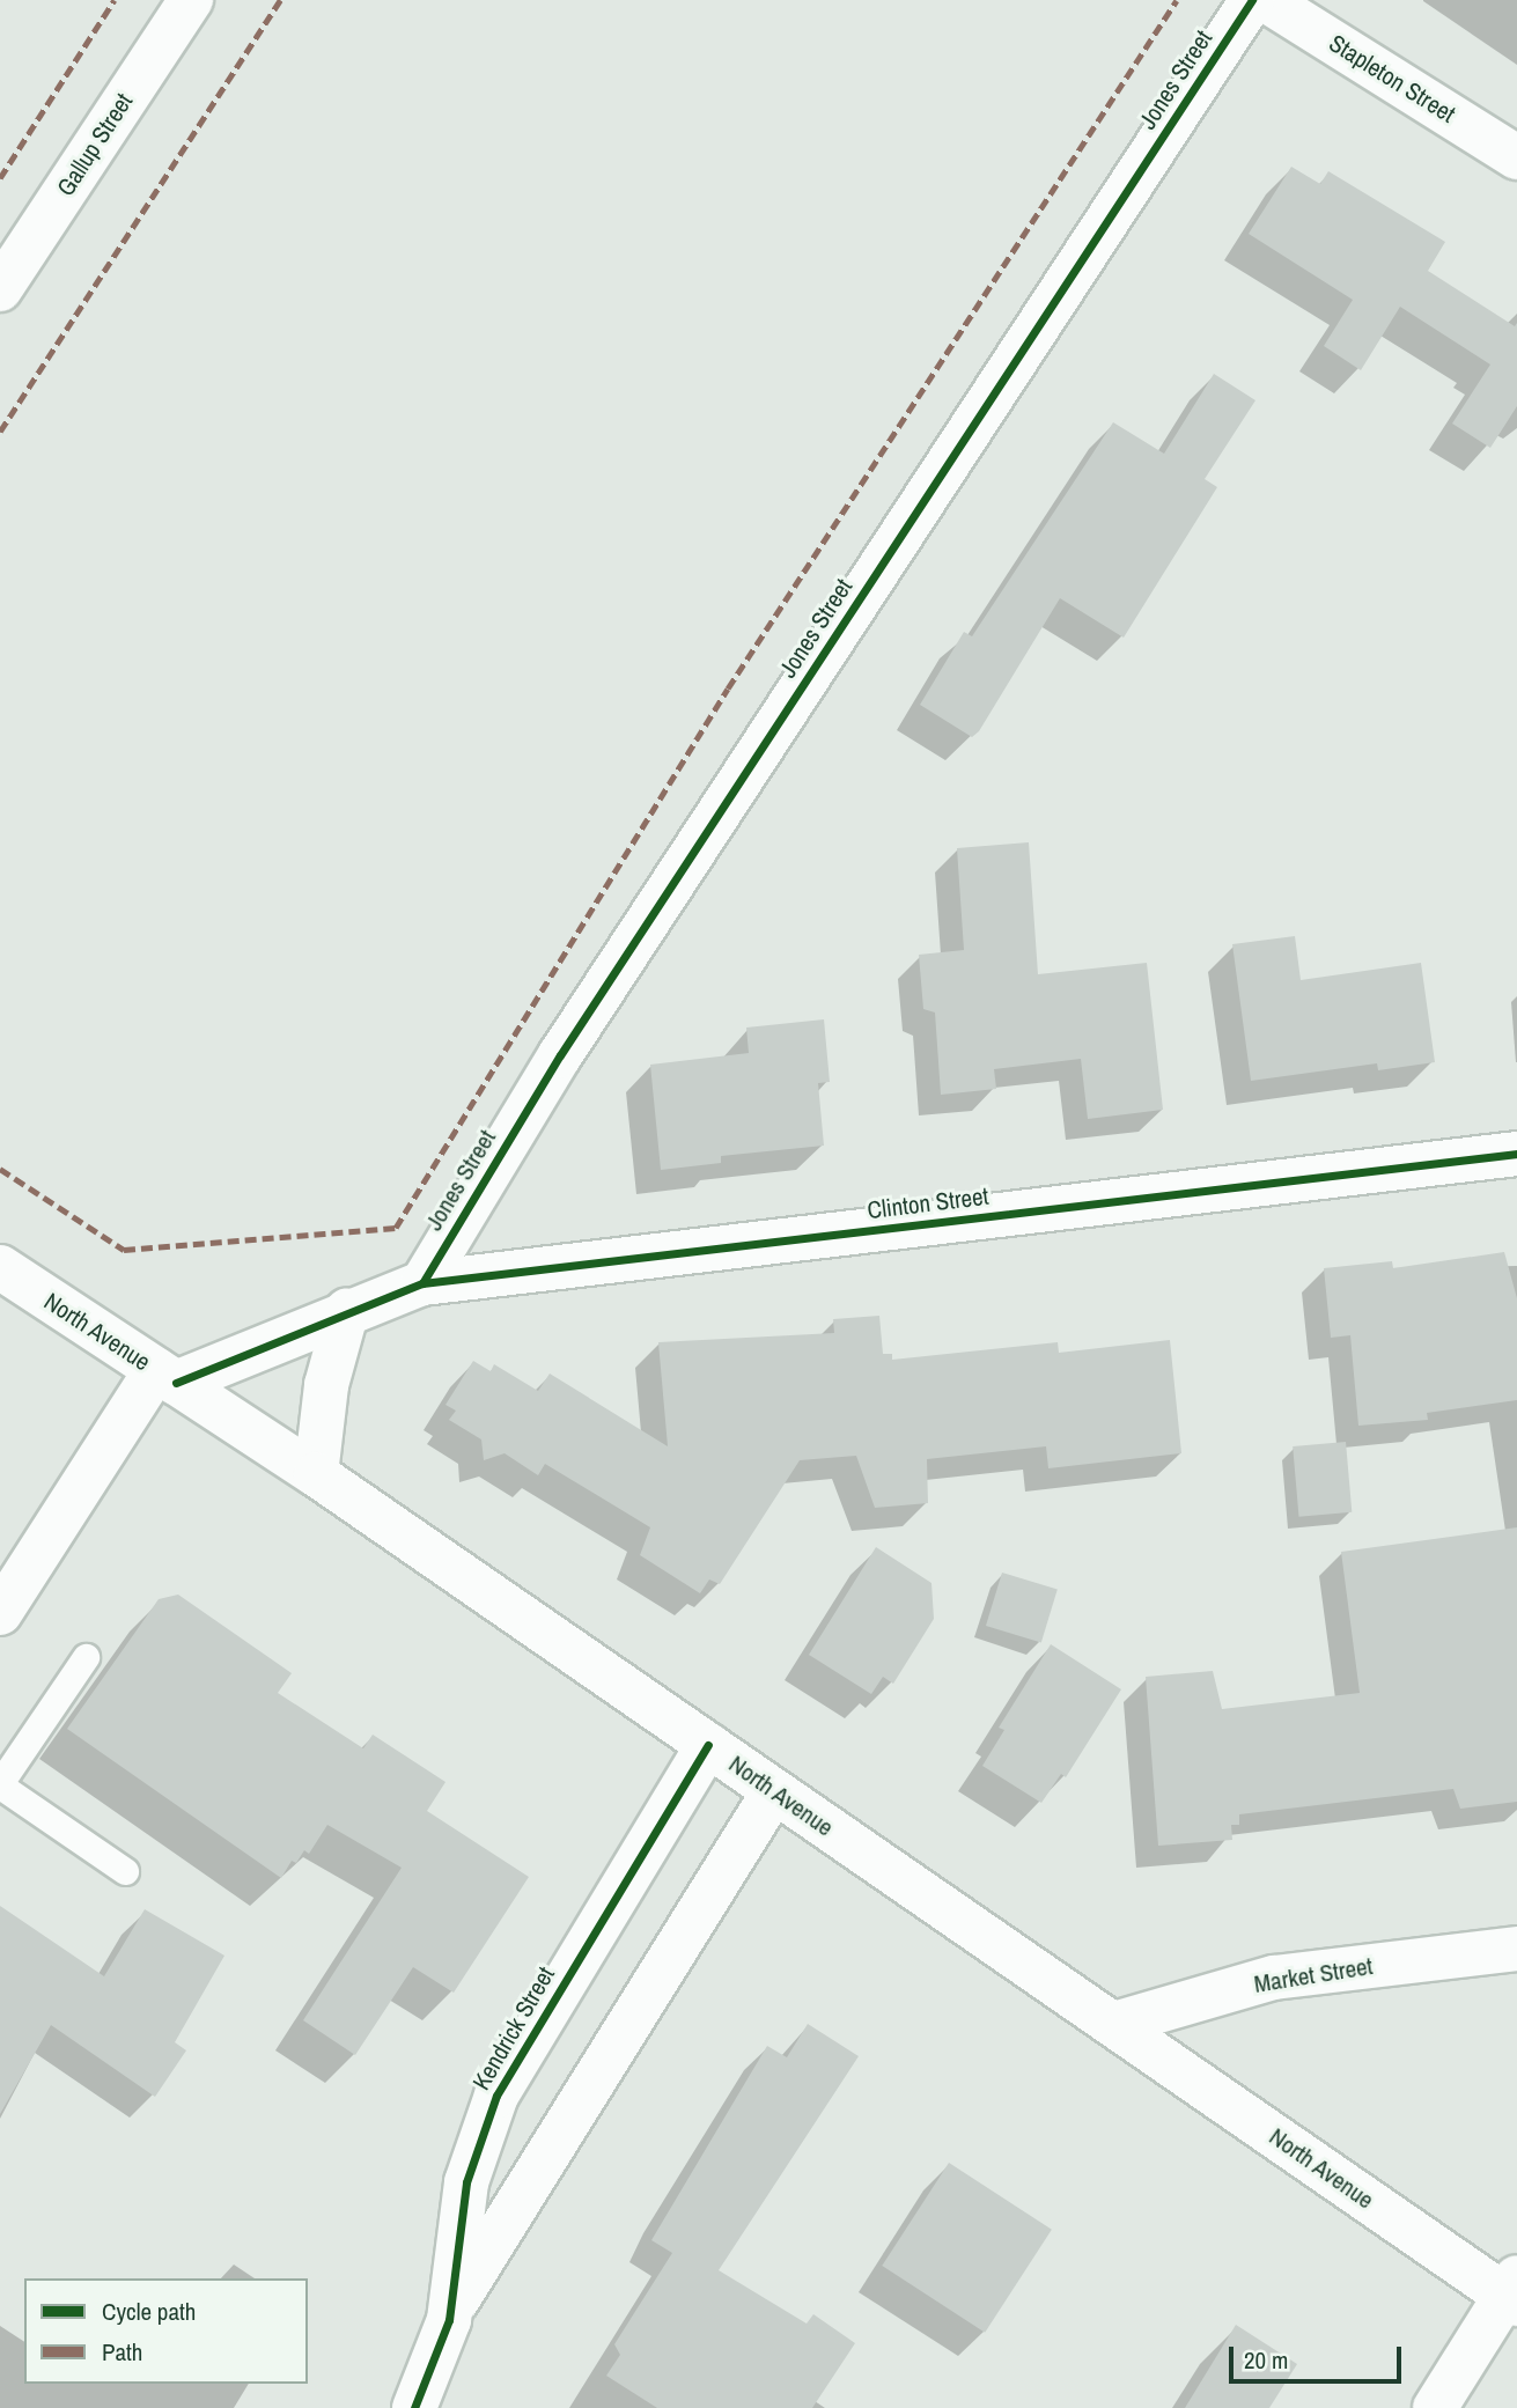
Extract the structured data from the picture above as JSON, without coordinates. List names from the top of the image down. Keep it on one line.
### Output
{"streets":{"street":["Stapleton Street","Jones Street","Gallup Street","Clinton Street","North Avenue","Market Street","Kendrick Street"]},"crossings":[["Jones Street","Clinton Street"],["Clinton Street","North Avenue"],["North Avenue","Market Street"],["North Avenue","Kendrick Street"]],"legend":["Cycle path","Path"],"scale_bar":"20 m"}
